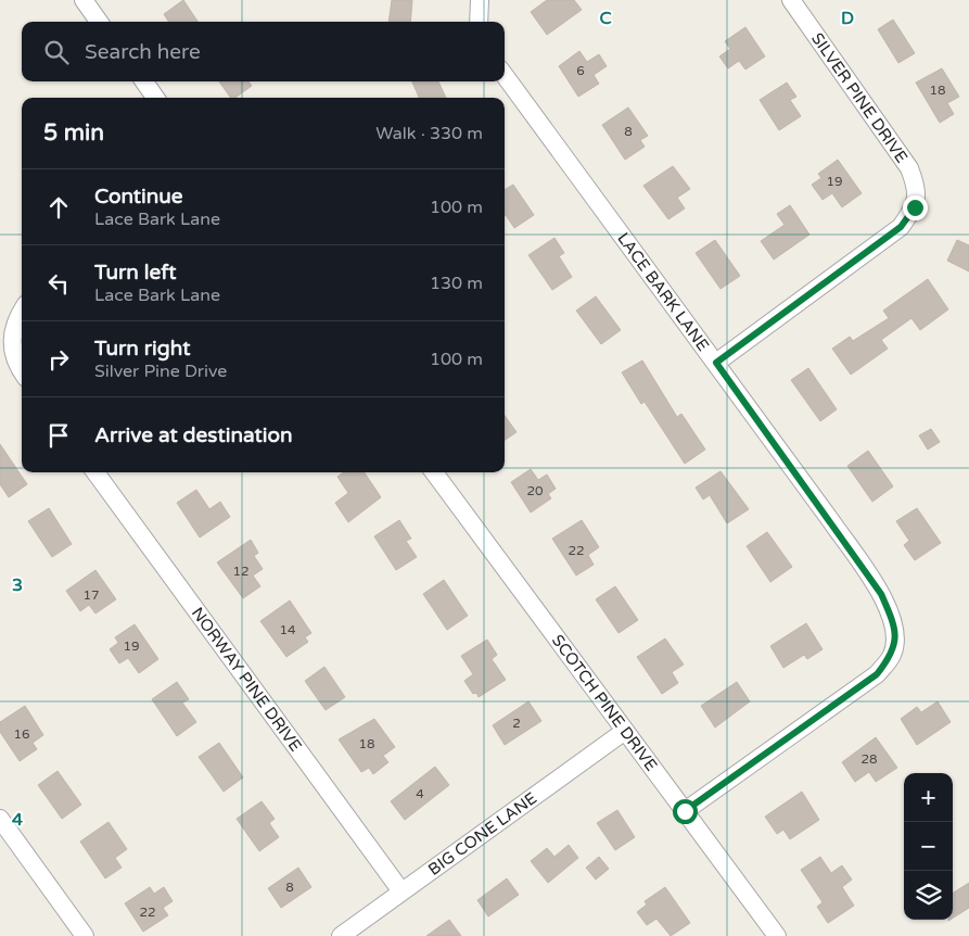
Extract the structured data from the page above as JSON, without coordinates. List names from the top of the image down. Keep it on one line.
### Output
{"streets":{"street":["SILVER PINE DRIVE","LACE BARK LANE","NORWAY PINE DRIVE","SCOTCH PINE DRIVE","BIG CONE LANE"]},"crossings":[["SILVER PINE DRIVE","LACE BARK LANE"],["LACE BARK LANE","SCOTCH PINE DRIVE"],["NORWAY PINE DRIVE","BIG CONE LANE"],["SCOTCH PINE DRIVE","BIG CONE LANE"]],"house_numbers":["6","18","8","19","20","22","12","17","14","19","2","16","18","28","4","8","22"],"page":{"search":"Search here","heading":["5 min","Walk · 330 m"],"list":[["Continue","Lace Bark Lane","100 m"],["Turn left","Lace Bark Lane","130 m"],["Turn right","Silver Pine Drive","100 m"],"Arrive at destination"],"map_buttons":["+","−"]},"grid":{"columns":["C","D"],"rows":["3","4"]}}
